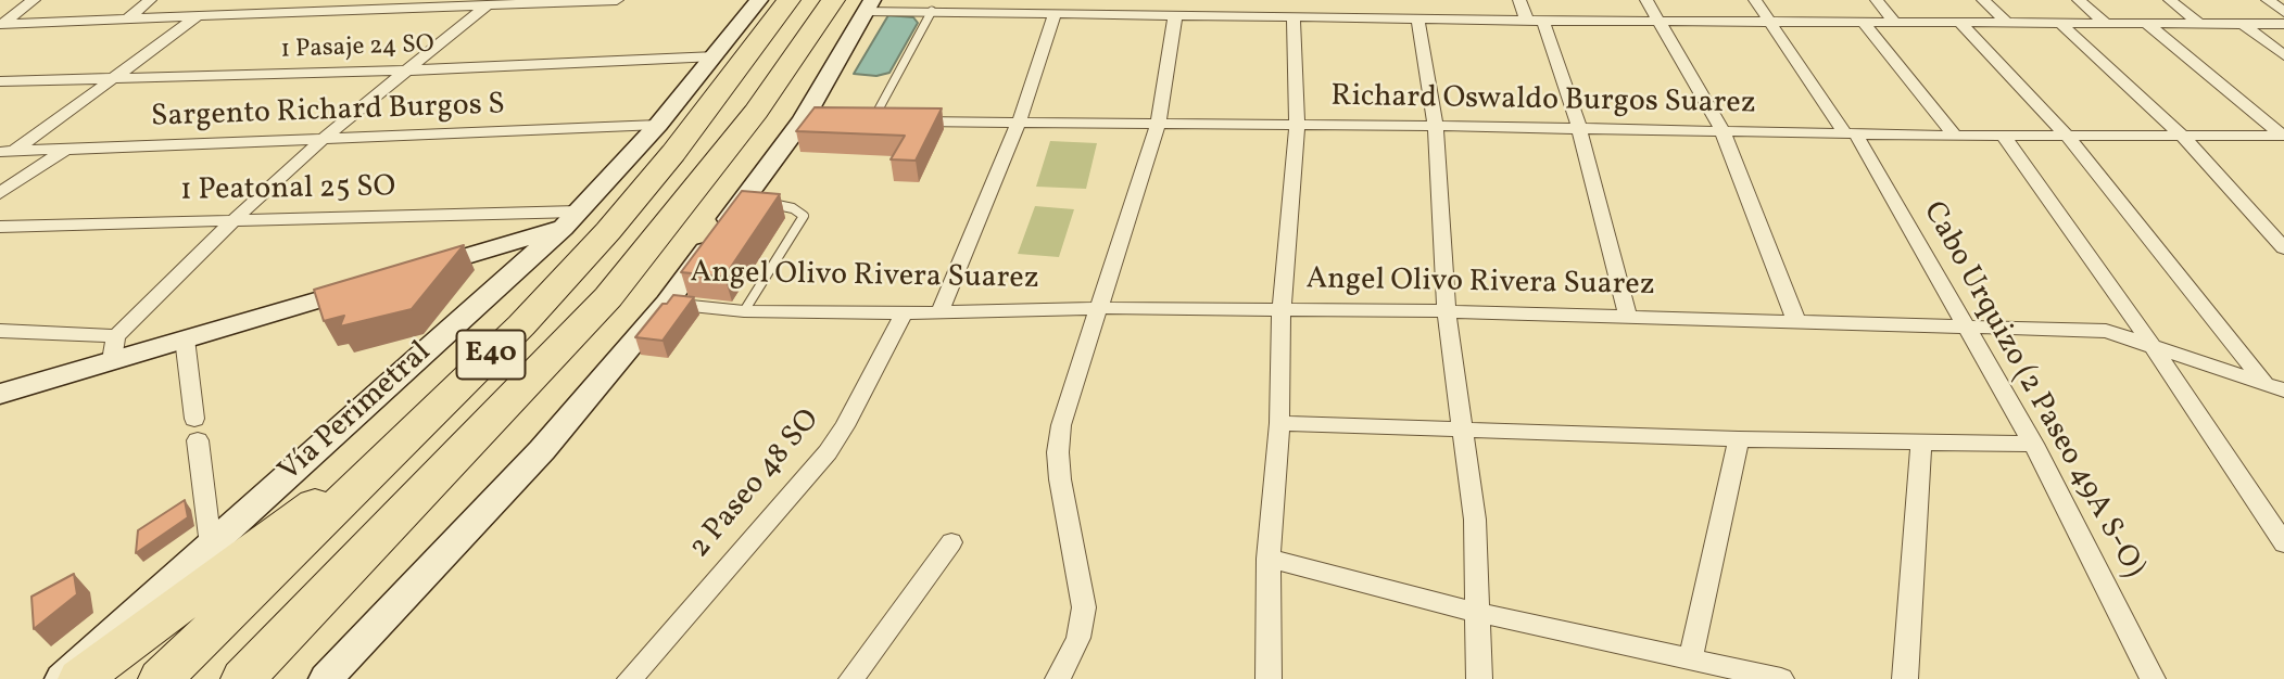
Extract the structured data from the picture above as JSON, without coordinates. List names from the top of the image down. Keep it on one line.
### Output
{"streets":{"highway":["E40","Vía Perimetral"],"street":["1 Pasaje 24 SO","Richard Oswaldo Burgos Suarez","Sargento Richard Burgos S","1 Peatonal 25 SO","Angel Olivo Rivera Suarez","Cabo Urquizo (2 Paseo 49A S-O)","2 Paseo 48 SO"]},"crossings":[["1 Pasaje 24 SO","Vía Perimetral"],["Richard Oswaldo Burgos Suarez","Cabo Urquizo (2 Paseo 49A S-O)"],["Sargento Richard Burgos S","Vía Perimetral"],["1 Peatonal 25 SO","Vía Perimetral"],["Angel Olivo Rivera Suarez","Cabo Urquizo (2 Paseo 49A S-O)"],["Angel Olivo Rivera Suarez","2 Paseo 48 SO"]]}
